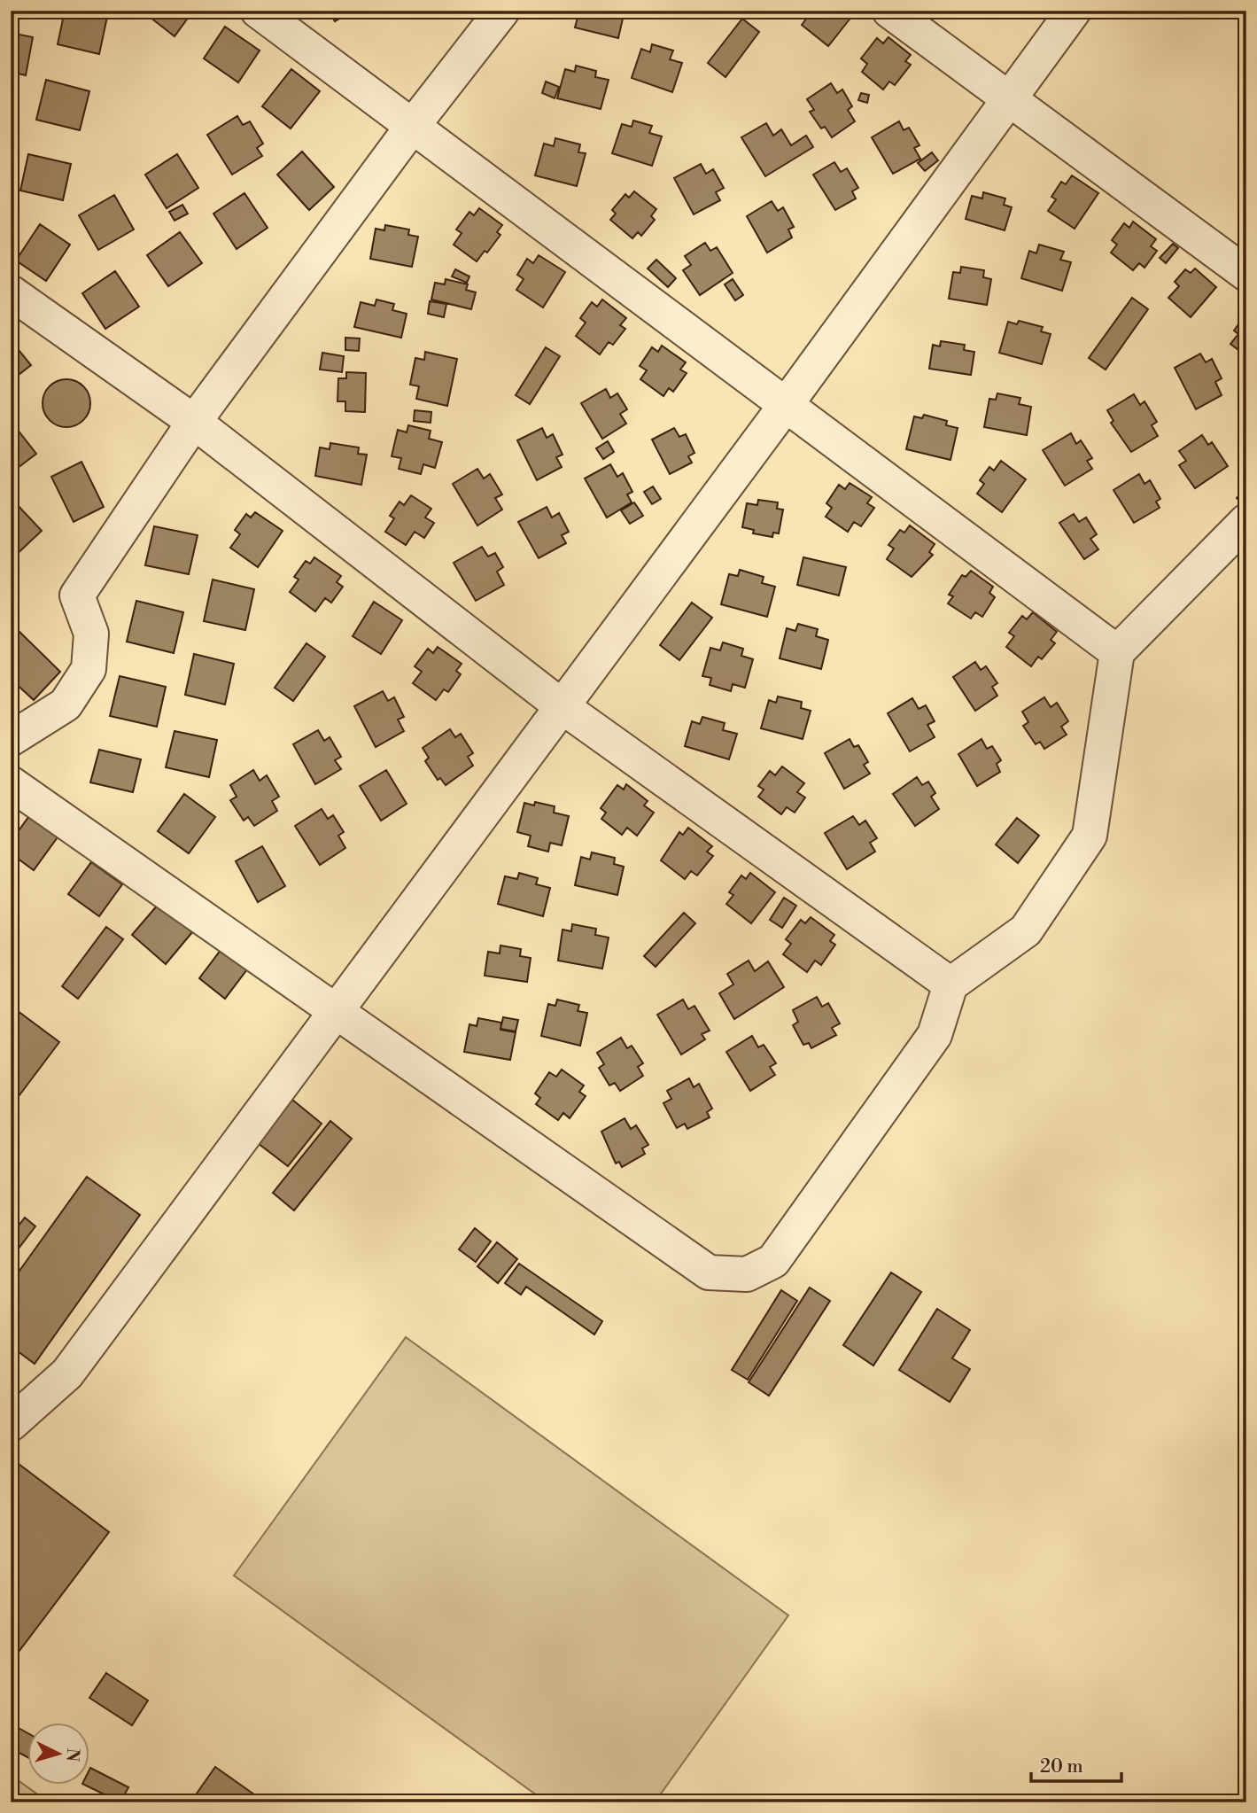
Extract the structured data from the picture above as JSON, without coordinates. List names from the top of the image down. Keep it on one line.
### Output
{"scale_bar":"20 m","north":"right"}
